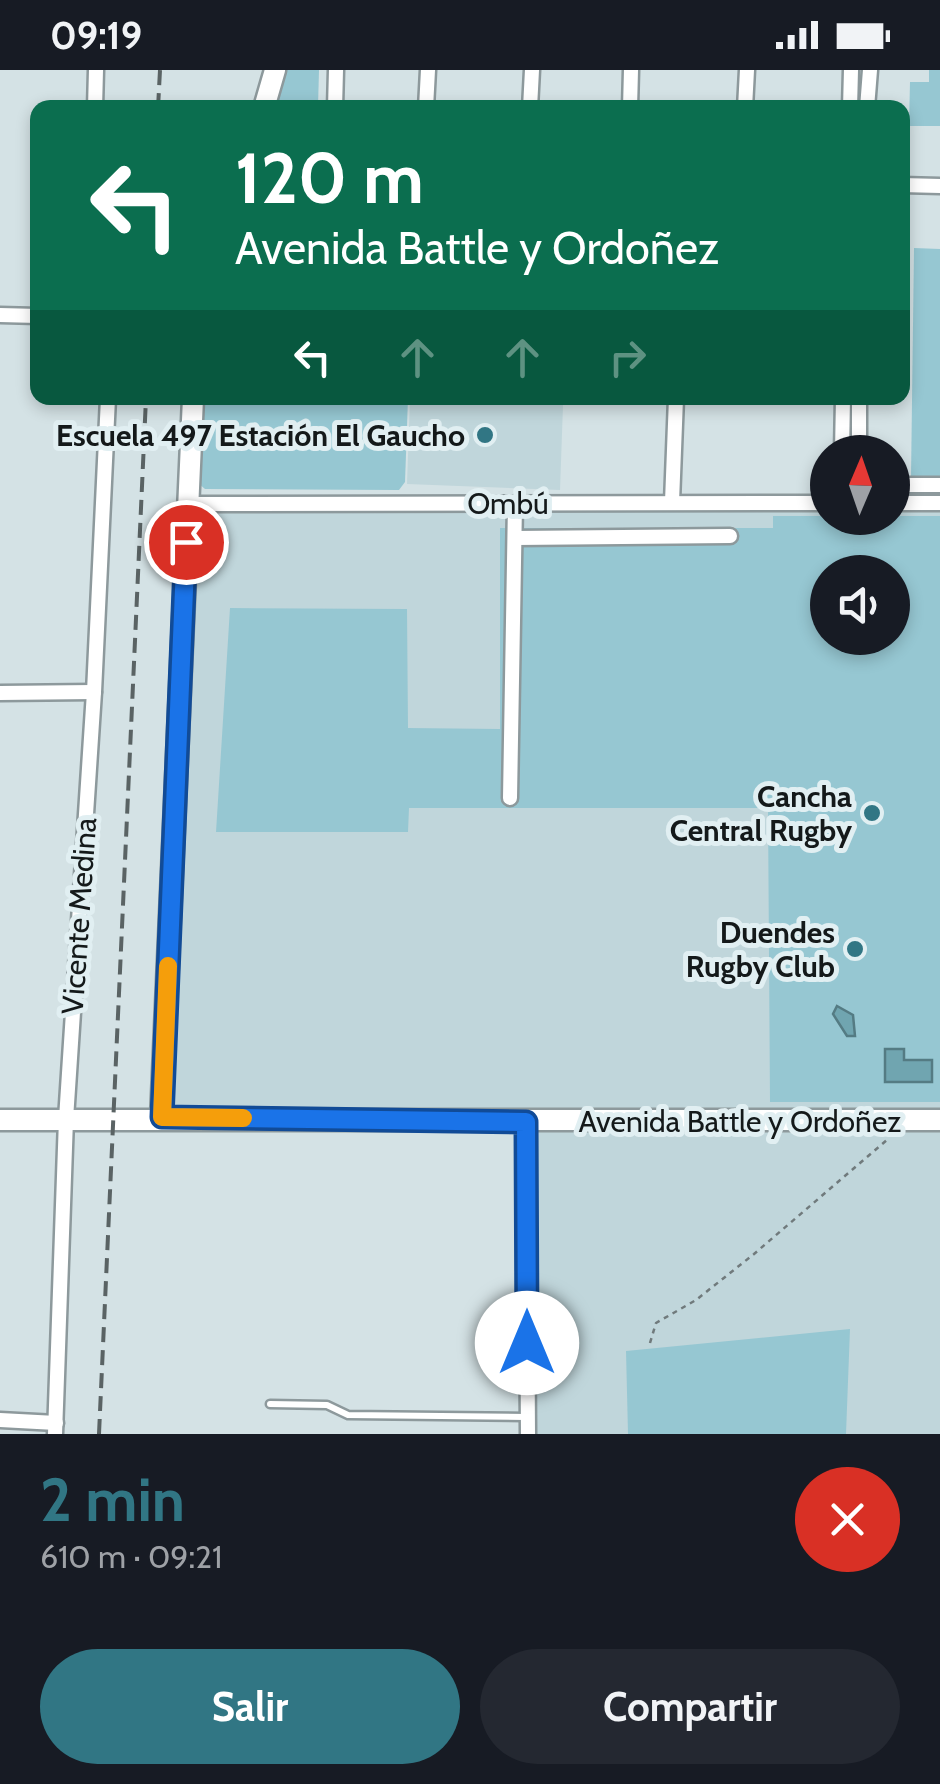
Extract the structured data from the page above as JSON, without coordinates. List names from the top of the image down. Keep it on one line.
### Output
{"streets":{"main road":["Avenida Battle y Ordoñez"],"street":["Ombú","Vicente Medina"]},"crossings":[["Vicente Medina","Avenida Battle y Ordoñez"]],"places":["Escuela 497 Estación El Gaucho","Cancha Central Rugby","Duendes Rugby Club"],"north":"top","page":{"status":"09:19","turn":["120 m","Avenida Battle y Ordoñez"],"heading":["2 min","610 m · 09:21"],"buttons":["Salir","Compartir"]}}
